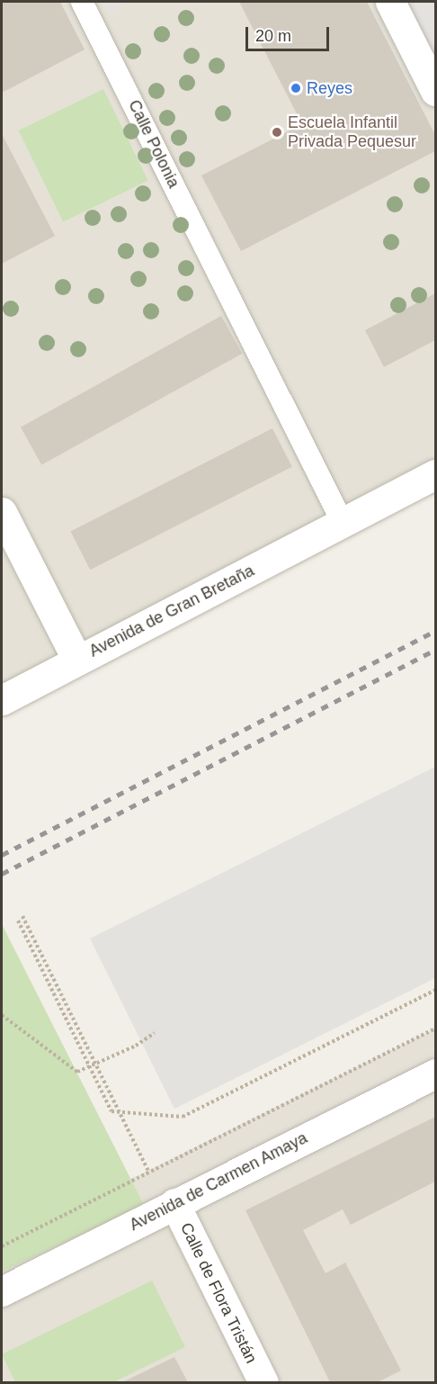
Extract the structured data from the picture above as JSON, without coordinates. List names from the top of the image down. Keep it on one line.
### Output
{"streets":{"street":["Calle Polonia","Avenida de Gran Bretaña","Avenida de Carmen Amaya","Calle de Flora Tristán"]},"crossings":[["Calle Polonia","Avenida de Gran Bretaña"],["Avenida de Carmen Amaya","Calle de Flora Tristán"]],"places":["Reyes","Escuela Infantil Privada Pequesur"],"scale_bar":"20 m"}
